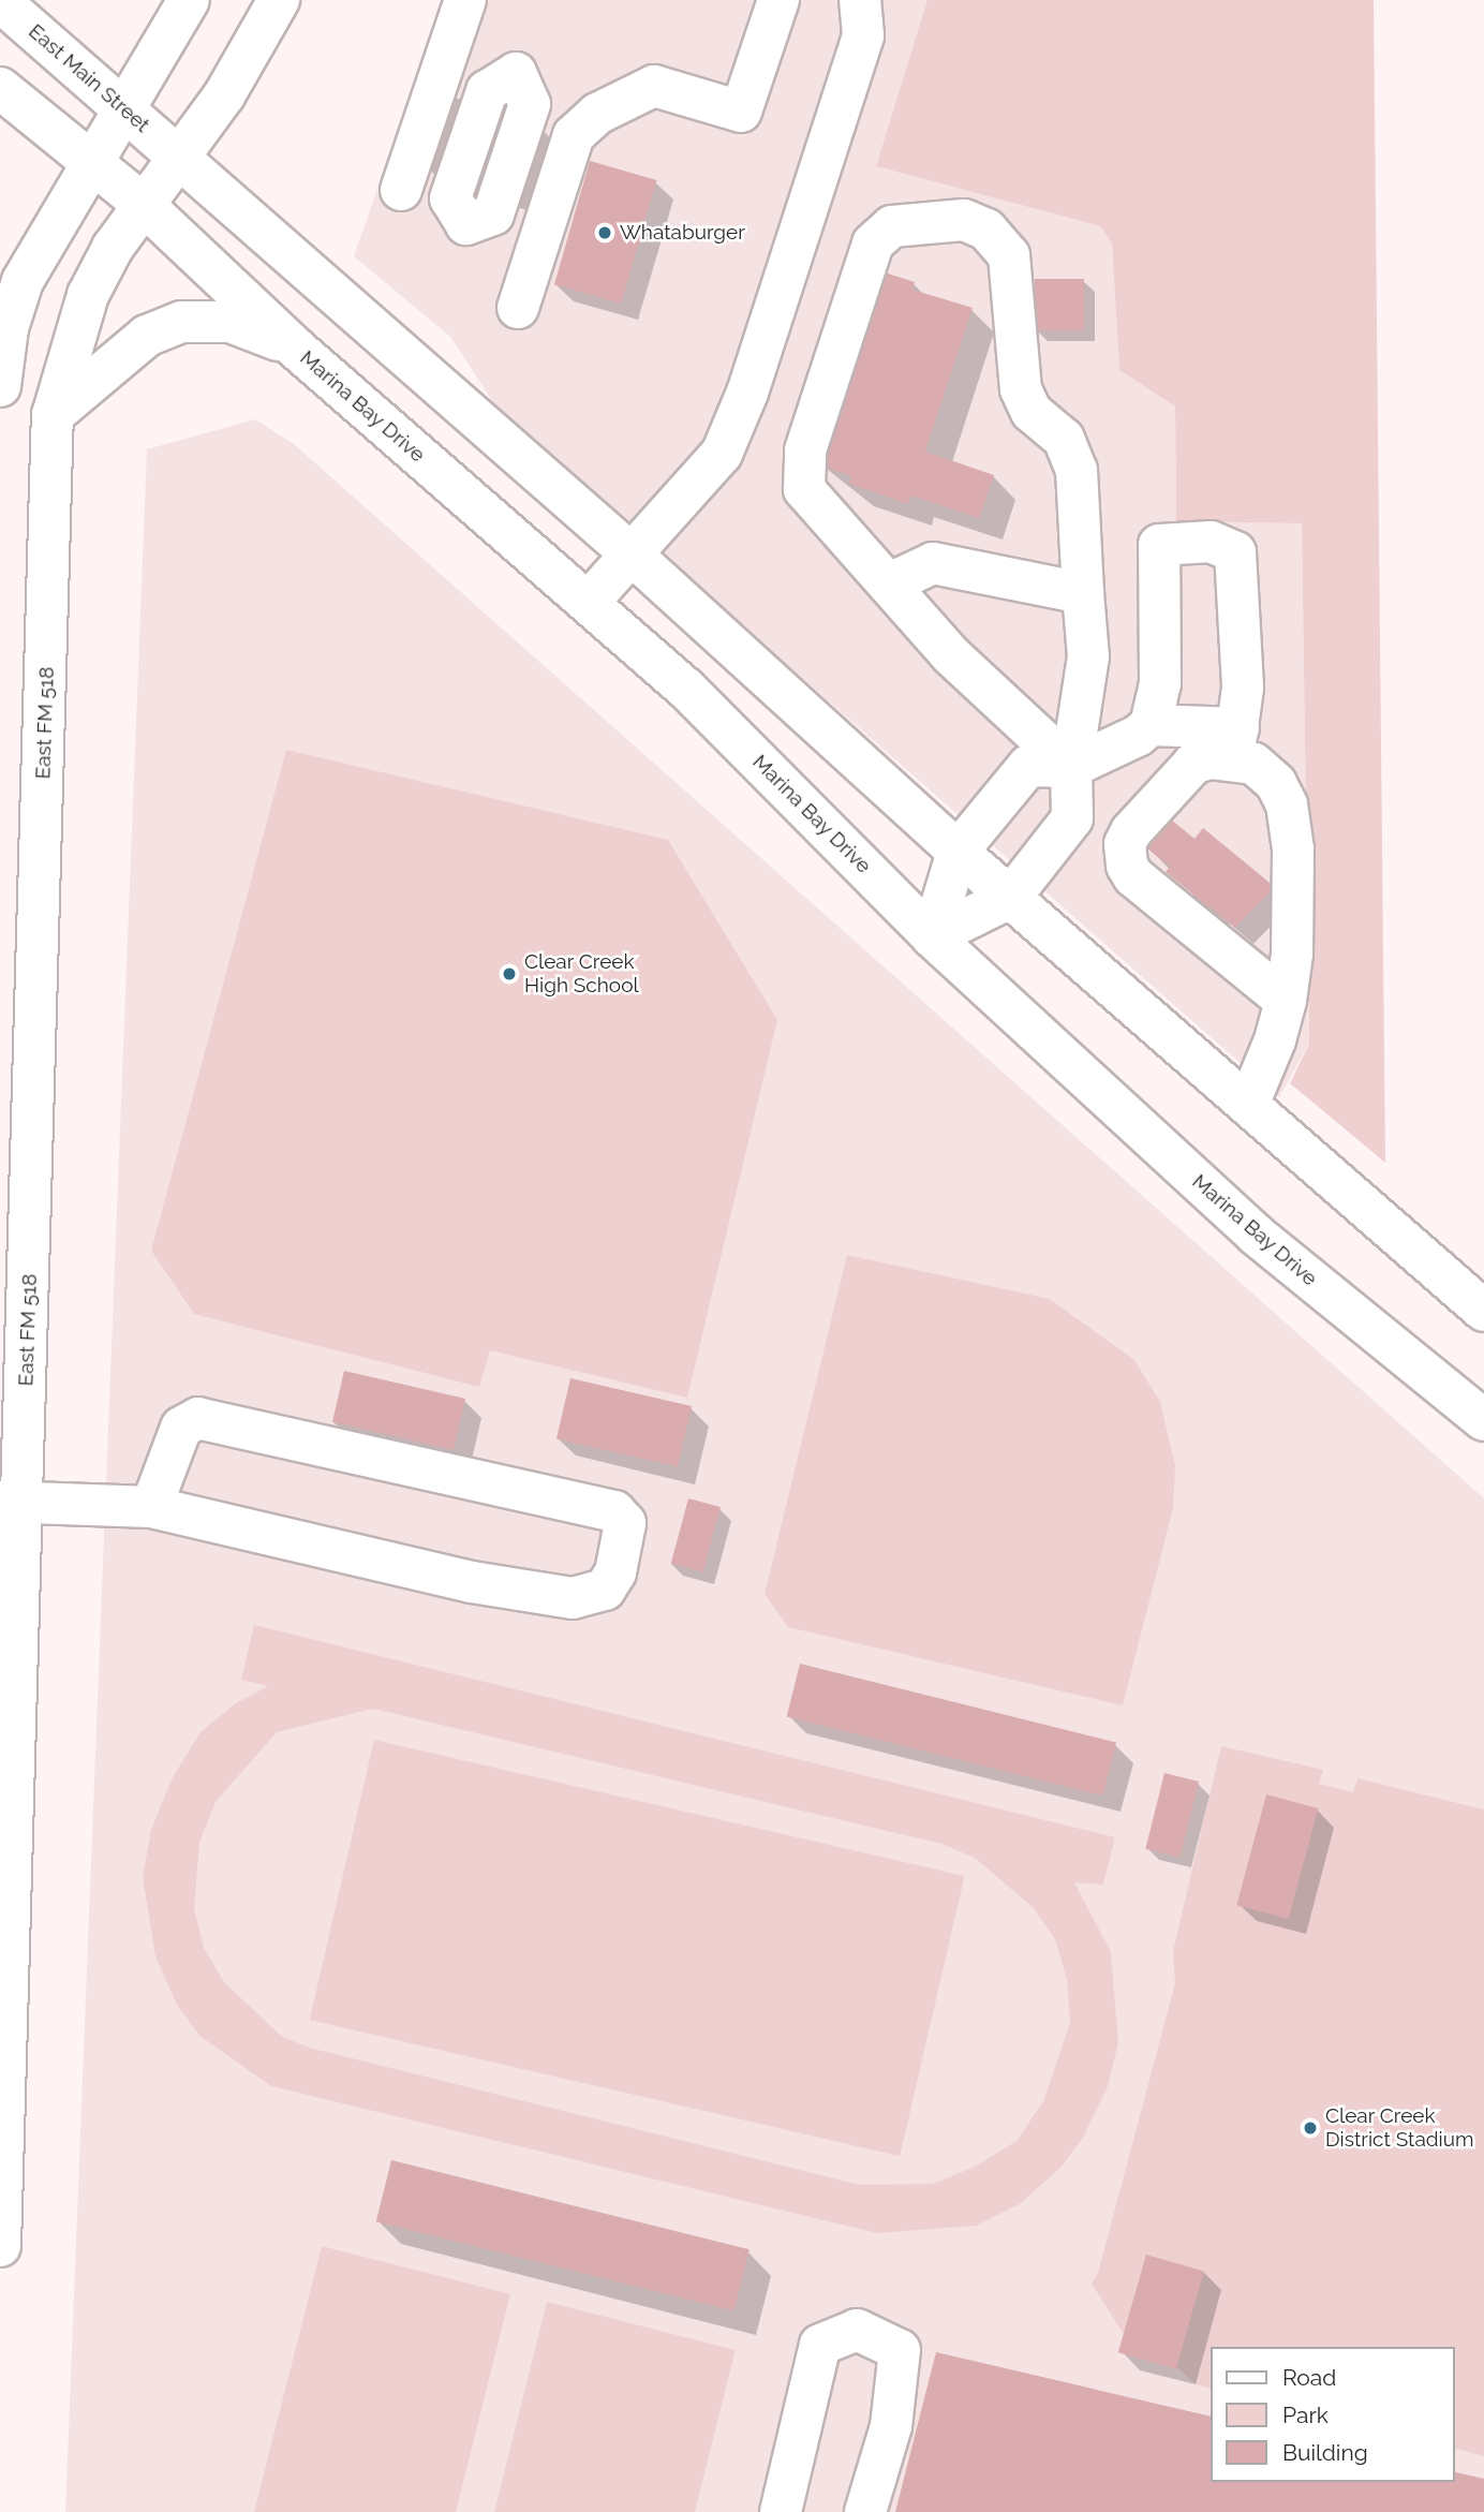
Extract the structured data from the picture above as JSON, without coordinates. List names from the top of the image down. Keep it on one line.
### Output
{"streets":{"main road":["East Main Street","Marina Bay Drive","East FM 518"]},"crossings":[["East Main Street","East FM 518"],["Marina Bay Drive","East FM 518"]],"places":["Whataburger","Clear Creek High School","Clear Creek District Stadium"],"legend":["Road","Park","Building"]}
